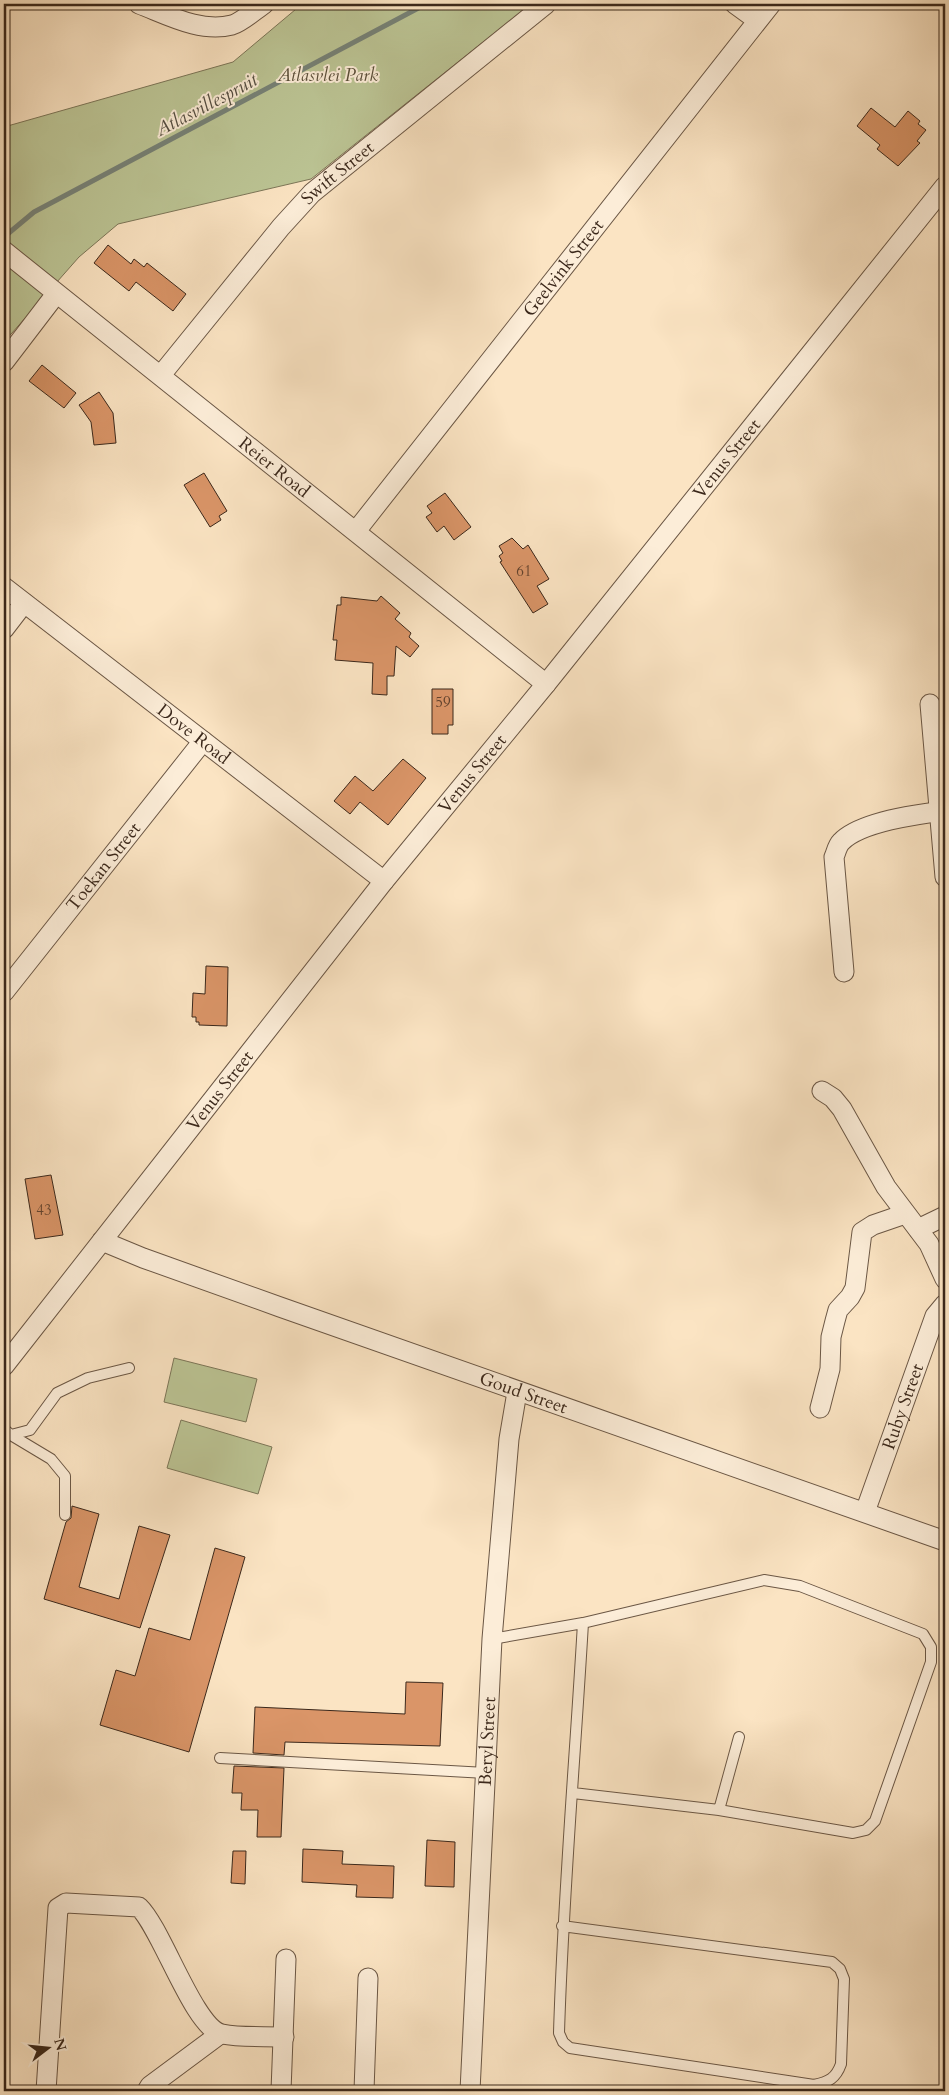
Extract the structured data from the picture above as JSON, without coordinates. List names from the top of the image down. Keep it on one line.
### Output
{"streets":{"street":["Swift Street","Geelvink Street","Venus Street","Reier Road","Dove Road","Toekan Street","Goud Street","Ruby Street","Beryl Street"]},"crossings":[["Swift Street","Reier Road"],["Geelvink Street","Reier Road"],["Venus Street","Reier Road"],["Venus Street","Dove Road"],["Venus Street","Goud Street"],["Dove Road","Toekan Street"],["Goud Street","Ruby Street"],["Goud Street","Beryl Street"]],"water":["Atlasvillespruit"],"parks":["Atlasvlei Park"],"house_numbers":["61","59","43"],"north":"right"}
